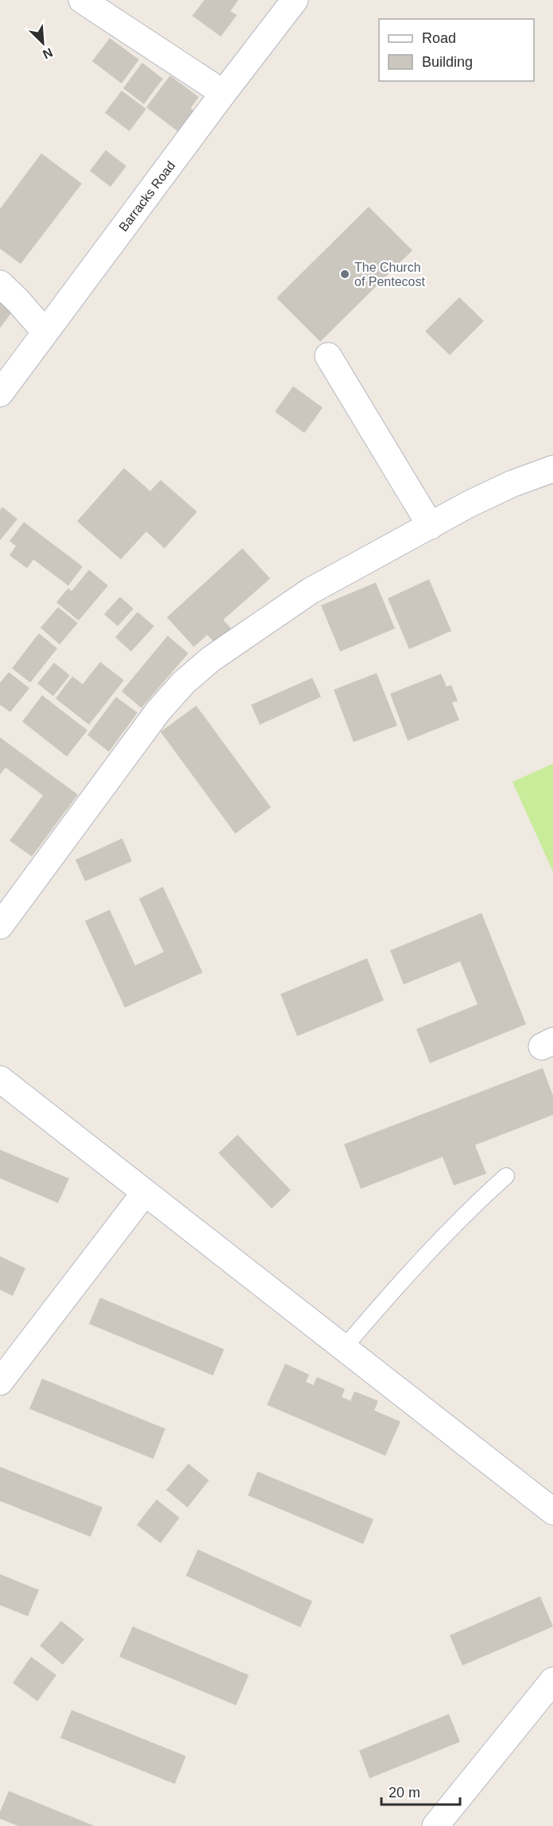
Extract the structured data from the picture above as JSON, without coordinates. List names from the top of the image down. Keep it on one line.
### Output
{"streets":{"street":["Barracks Road"]},"places":["The Church of Pentecost"],"legend":["Road","Building"],"scale_bar":"20 m","north":"bottom right"}
